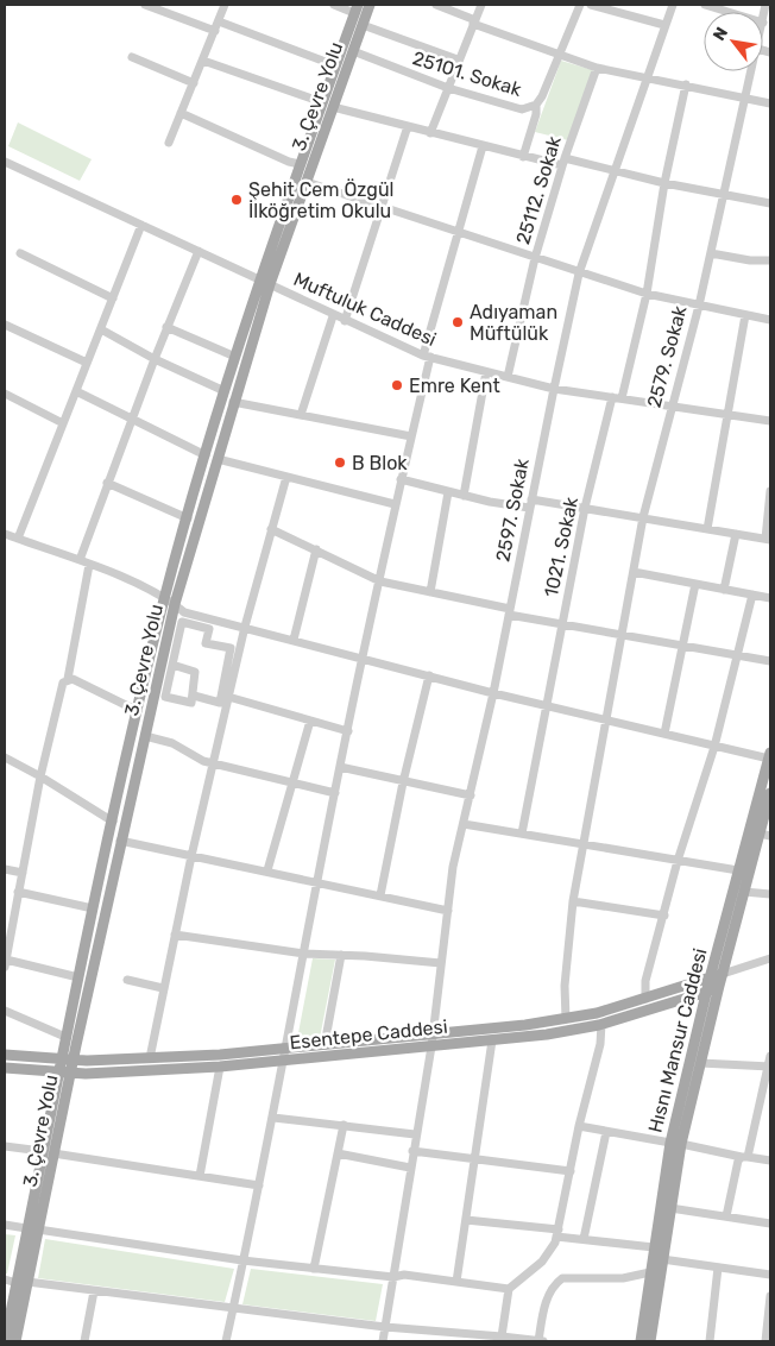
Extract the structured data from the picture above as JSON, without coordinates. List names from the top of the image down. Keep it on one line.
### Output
{"streets":{"main road":["3. Çevre Yolu","Esentepe Caddesi","Hısnı Mansur Caddesi"],"street":["25101. Sokak","25112. Sokak","Muftuluk Caddesi","2579. Sokak","2597. Sokak","1021. Sokak"]},"crossings":[["25101. Sokak","3. Çevre Yolu"],["3. Çevre Yolu","Muftuluk Caddesi"],["3. Çevre Yolu","Esentepe Caddesi"],["25112. Sokak","Muftuluk Caddesi"],["Muftuluk Caddesi","2579. Sokak"],["Muftuluk Caddesi","2597. Sokak"],["Muftuluk Caddesi","1021. Sokak"],["2579. Sokak","Esentepe Caddesi"],["2597. Sokak","Esentepe Caddesi"],["Esentepe Caddesi","Hısnı Mansur Caddesi"]],"places":["Şehit Cem Özgül İlköğretim Okulu","Adıyaman Müftülük","Emre Kent","B Blok"],"north":"top left"}
